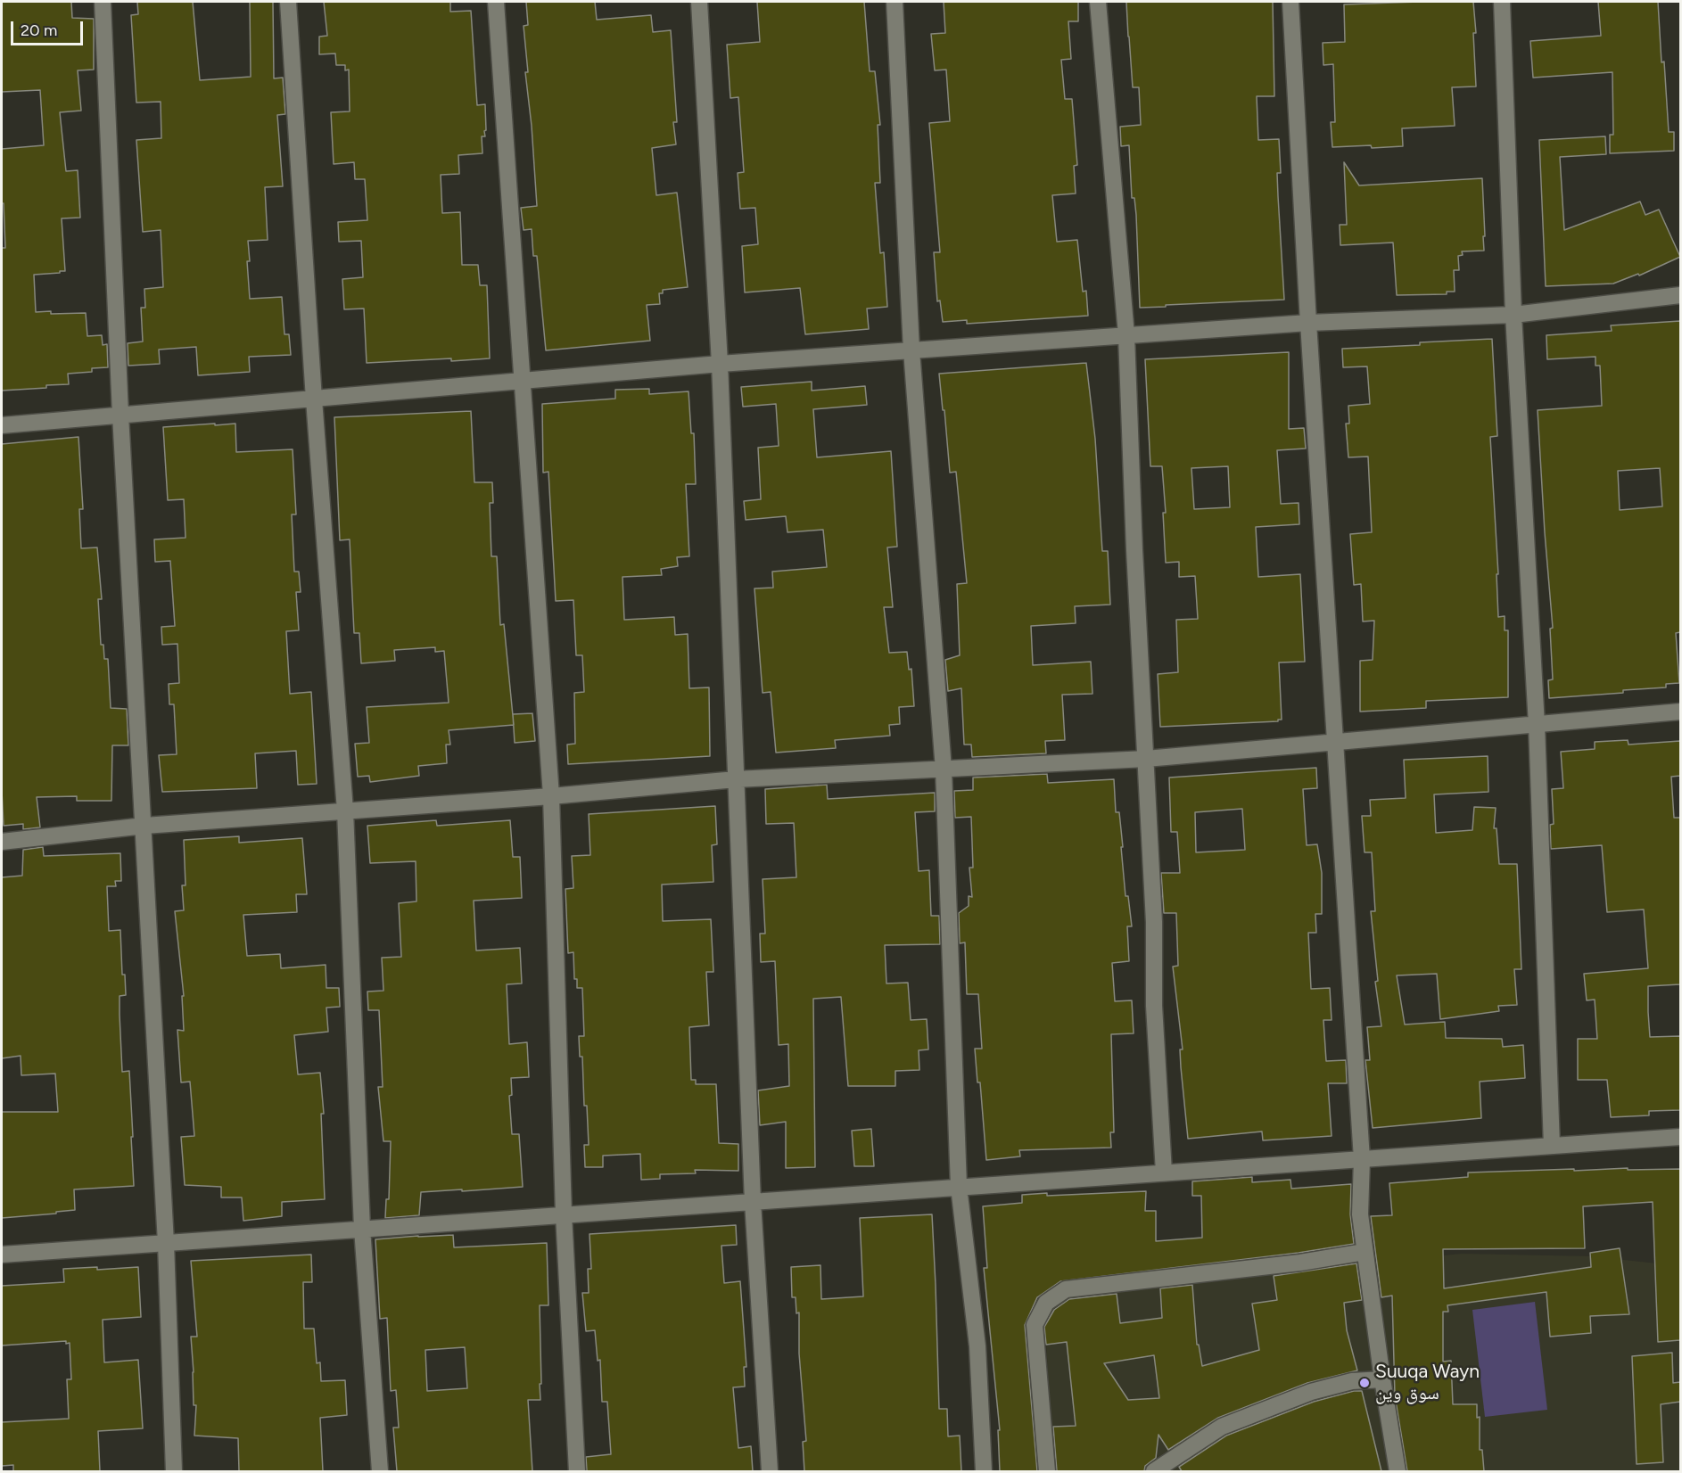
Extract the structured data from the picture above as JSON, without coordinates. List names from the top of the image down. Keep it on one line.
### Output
{"places":["Suuqa Wayn سوق وين"],"scale_bar":"20 m"}
